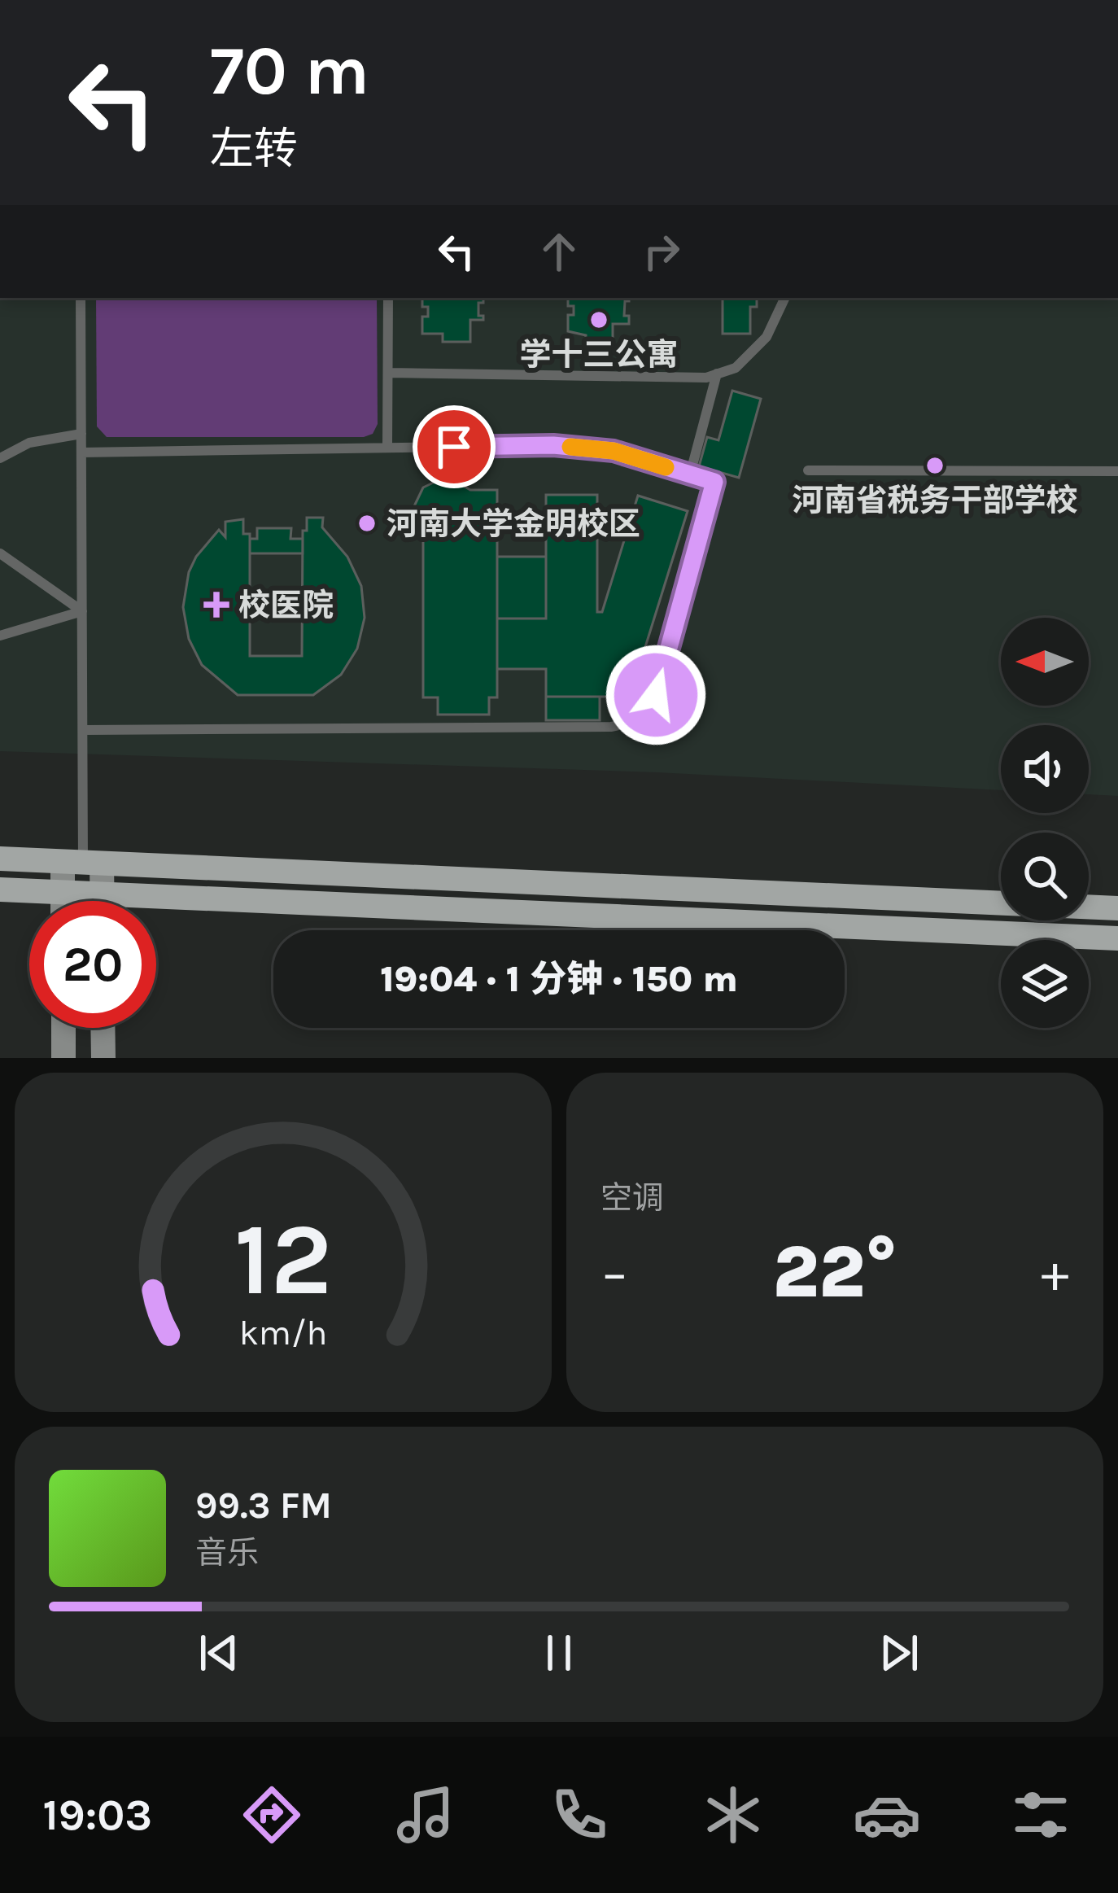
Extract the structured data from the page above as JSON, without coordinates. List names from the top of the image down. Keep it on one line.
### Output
{"places":{"other":["学十三公寓","河南省税务干部学校","河南大学金明校区"],"health":["校医院"]},"north":"left","page":{"turn":["70 m","左转"],"limit":"20","trip":"19:04 · 1 分钟 · 150 m","tile":"空调","heat":["−","22°","+"],"song":["99.3 FM","音乐"],"tabs":"19:03","gauge":["12","km/h"]}}
